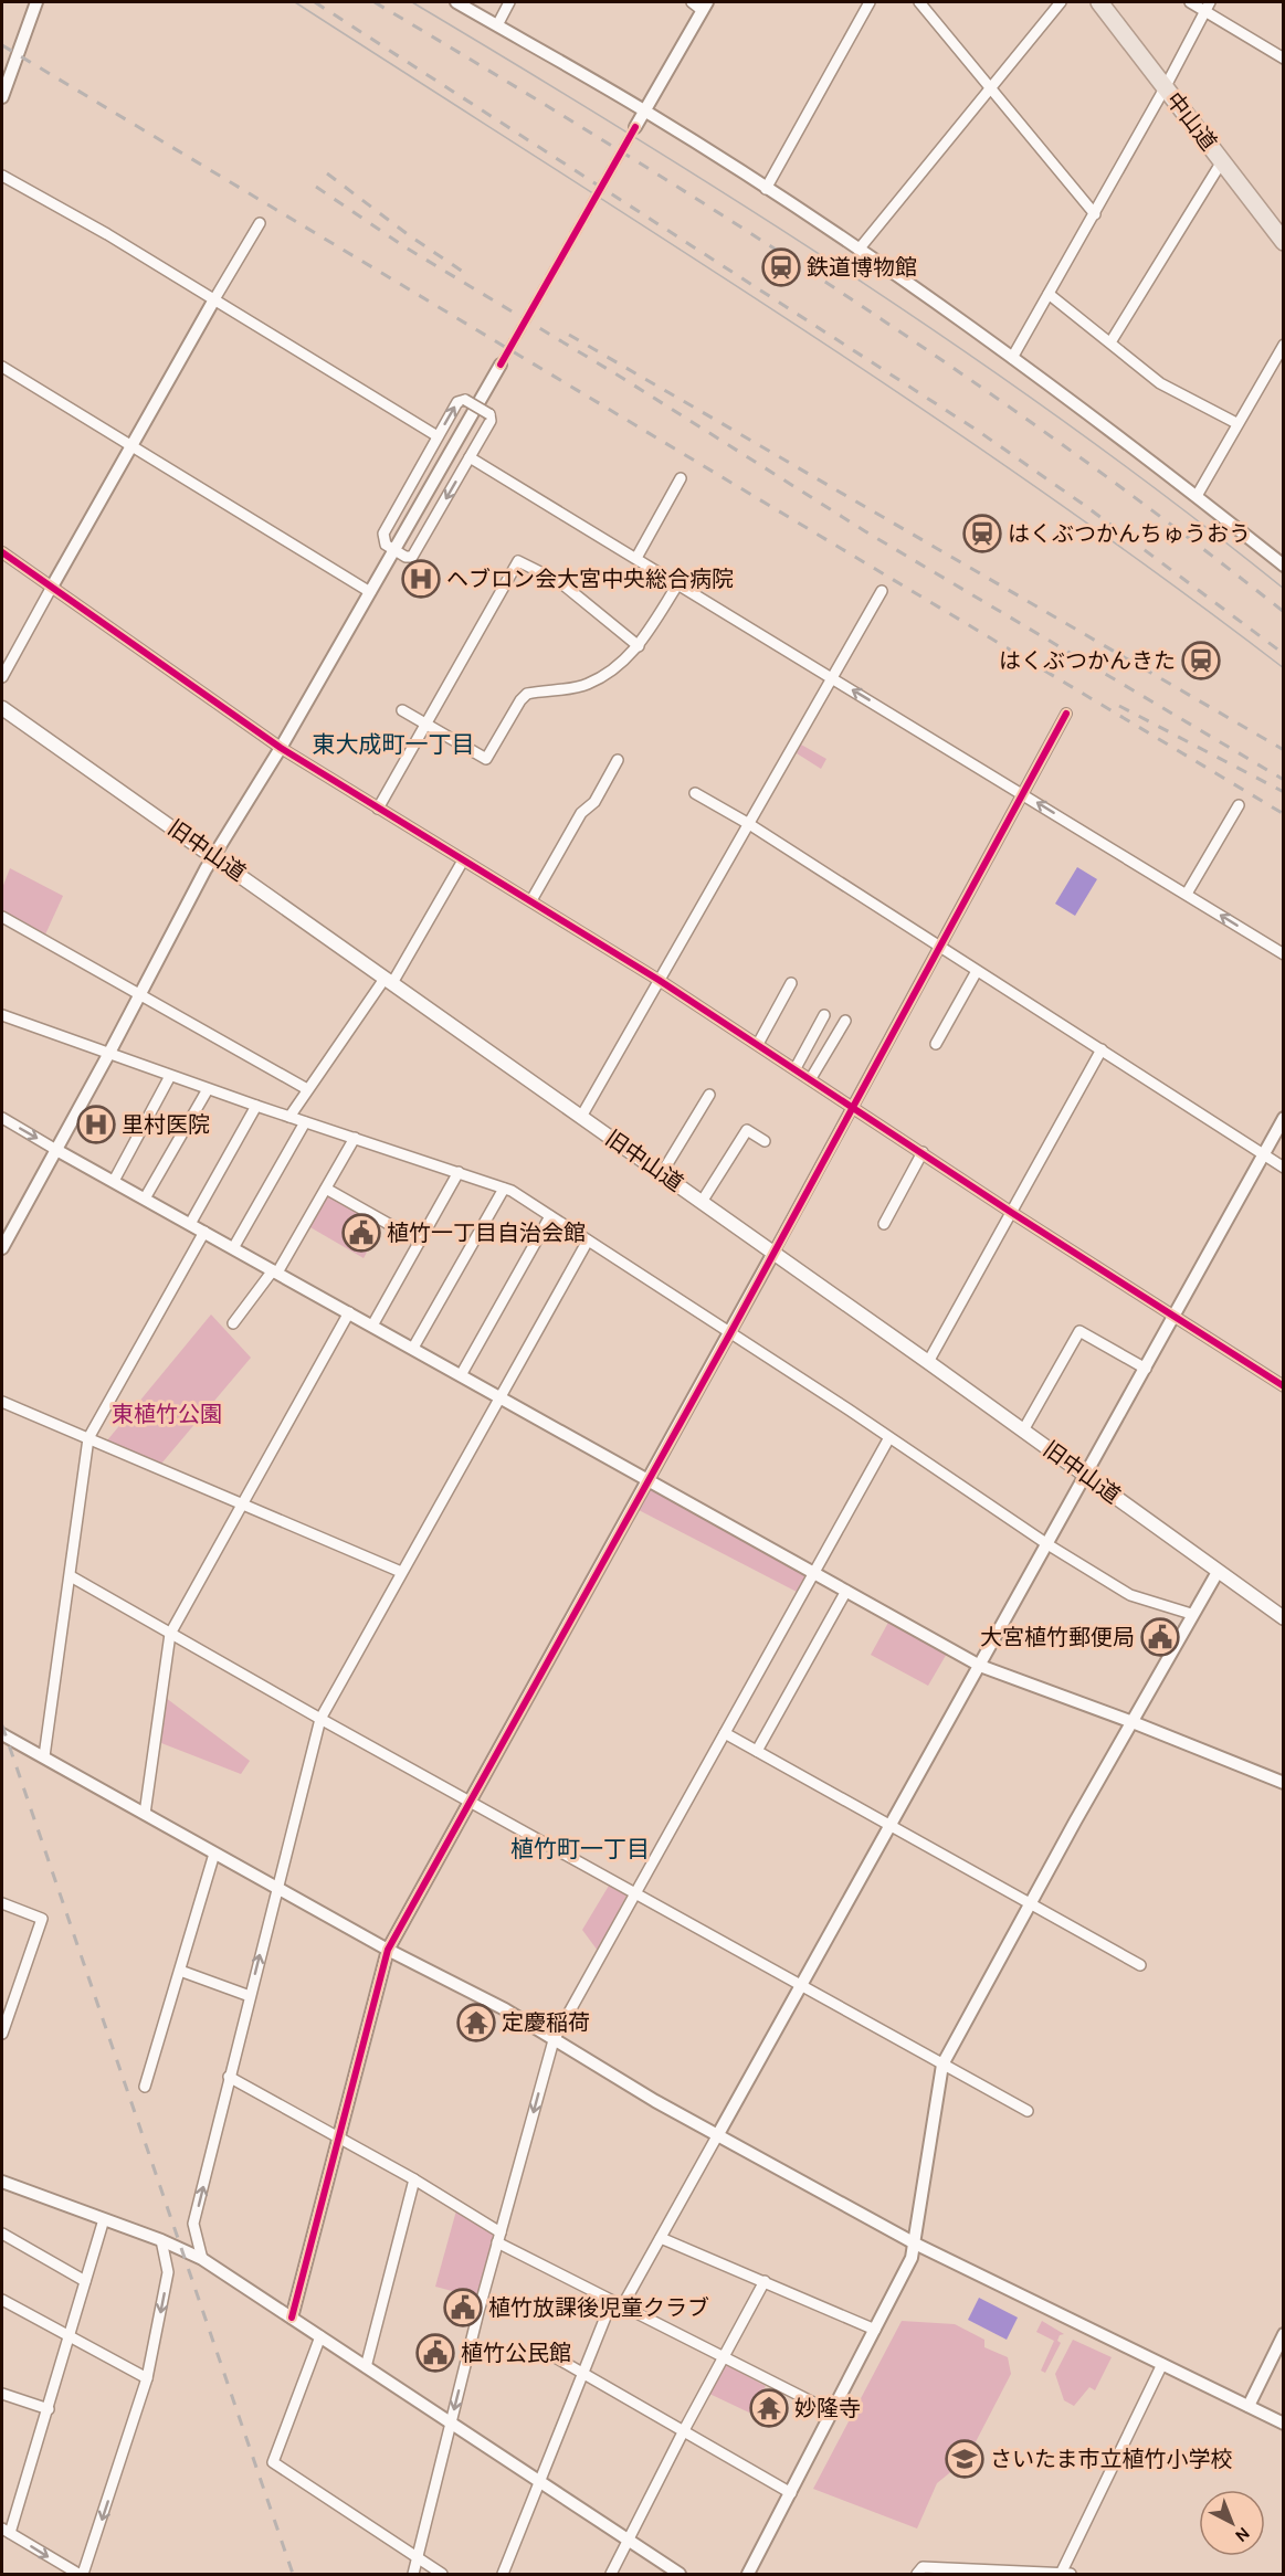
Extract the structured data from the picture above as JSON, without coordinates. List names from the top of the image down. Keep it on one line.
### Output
{"streets":{"highway":["中山道"],"main road":["旧中山道"]},"districts":["東大成町一丁目","植竹町一丁目"],"parks":["東植竹公園"],"places":{"station":["鉄道博物館","はくぶつかんちゅうおう","はくぶつかんきた"],"hospital":["ヘブロン会大宮中央総合病院","里村医院"],"public building":["植竹一丁目自治会館","大宮植竹郵便局","植竹放課後児童クラブ","植竹公民館"],"temple":["定慶稲荷","妙隆寺"],"school or university":["さいたま市立植竹小学校"]},"north":"bottom right"}
